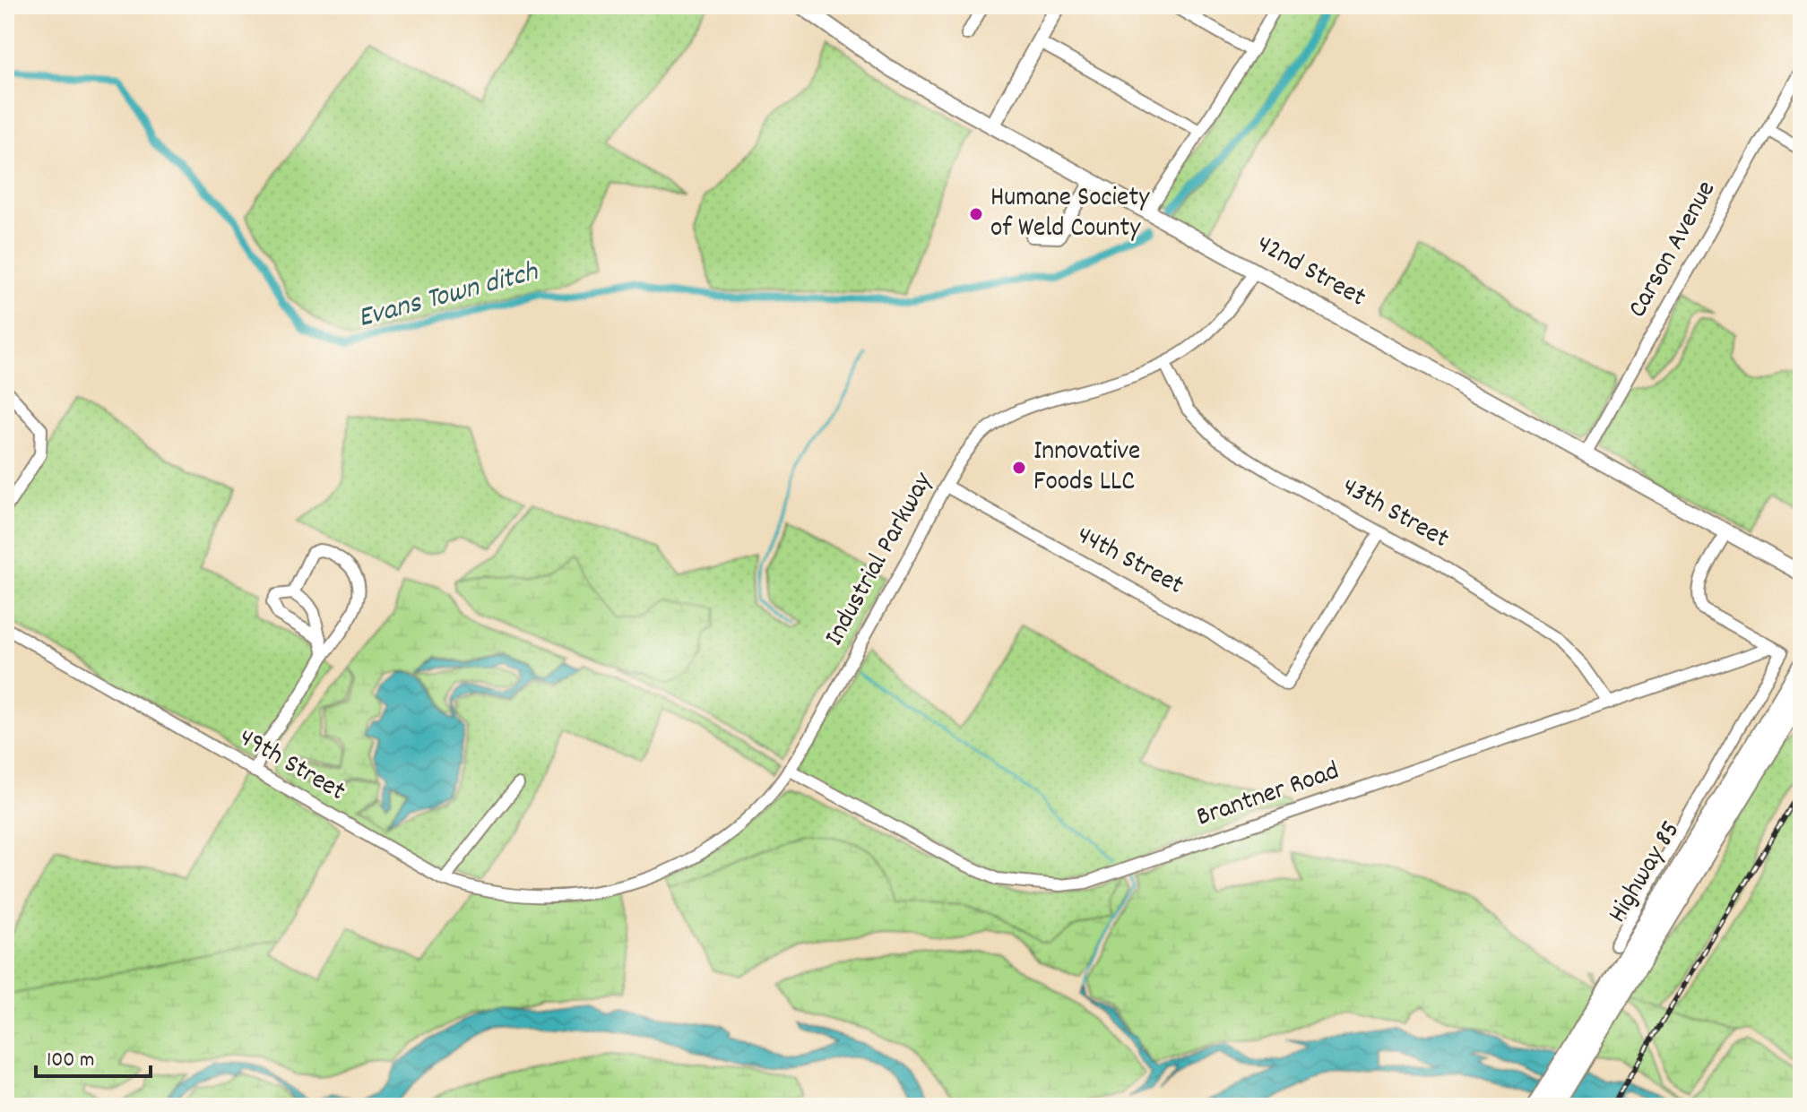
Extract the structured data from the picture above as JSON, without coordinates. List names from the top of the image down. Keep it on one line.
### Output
{"streets":{"highway":["Highway 85"],"main road":["42nd Street"],"street":["Carson Avenue","43th Street","Industrial Parkway","44th Street","49th Street","Brantner Road"]},"crossings":[["Carson Avenue","42nd Street"],["42nd Street","Industrial Parkway"],["43th Street","Industrial Parkway"],["43th Street","44th Street"],["43th Street","Brantner Road"],["Industrial Parkway","44th Street"],["Industrial Parkway","49th Street"],["Industrial Parkway","Brantner Road"]],"water":["Evans Town ditch"],"places":["Humane Society of Weld County","Innovative Foods LLC"],"scale_bar":"100 m"}
